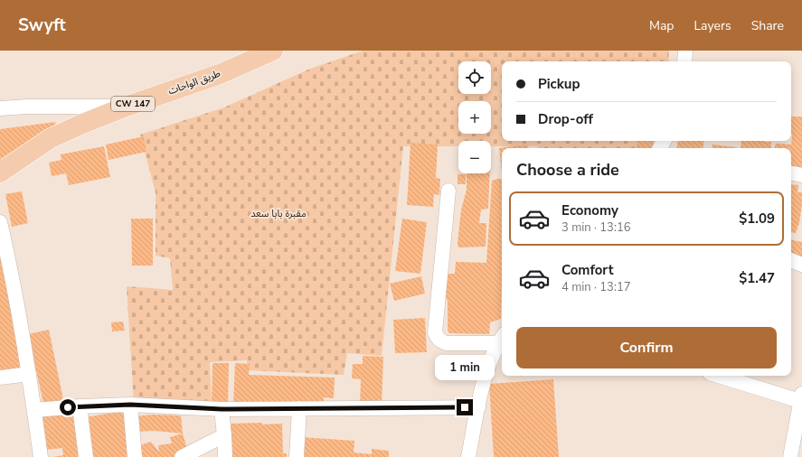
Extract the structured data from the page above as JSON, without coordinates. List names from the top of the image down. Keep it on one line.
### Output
{"streets":{"main road":["طريق الواحات","CW 147"]},"parks":["مقبرة بابا سعد"],"page":{"header":"Swyft","nav":["Map","Layers","Share"],"map_buttons":["+","−"],"banner":["Pickup","Drop-off"],"heading":"Choose a ride","list":[{"name":"Economy","note":"3 min · 13:16","value":"$1.09"},{"name":"Comfort","note":"4 min · 13:17","value":"$1.47"}],"buttons":"Confirm","bubble":"1 min"}}
